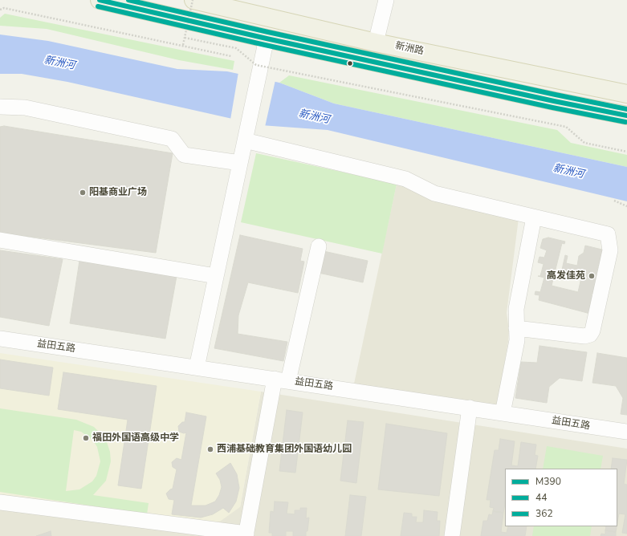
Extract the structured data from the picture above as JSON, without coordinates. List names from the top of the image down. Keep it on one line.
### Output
{"streets":{"main road":["新洲路"],"street":["益田五路"]},"water":["新洲河"],"places":["阳基商业广场","高发佳苑","福田外国语高级中学","西浦基础教育集团外国语幼儿园"],"lines":["transit line M390","transit line 362","transit line 44"],"legend":["M390","44","362"]}
